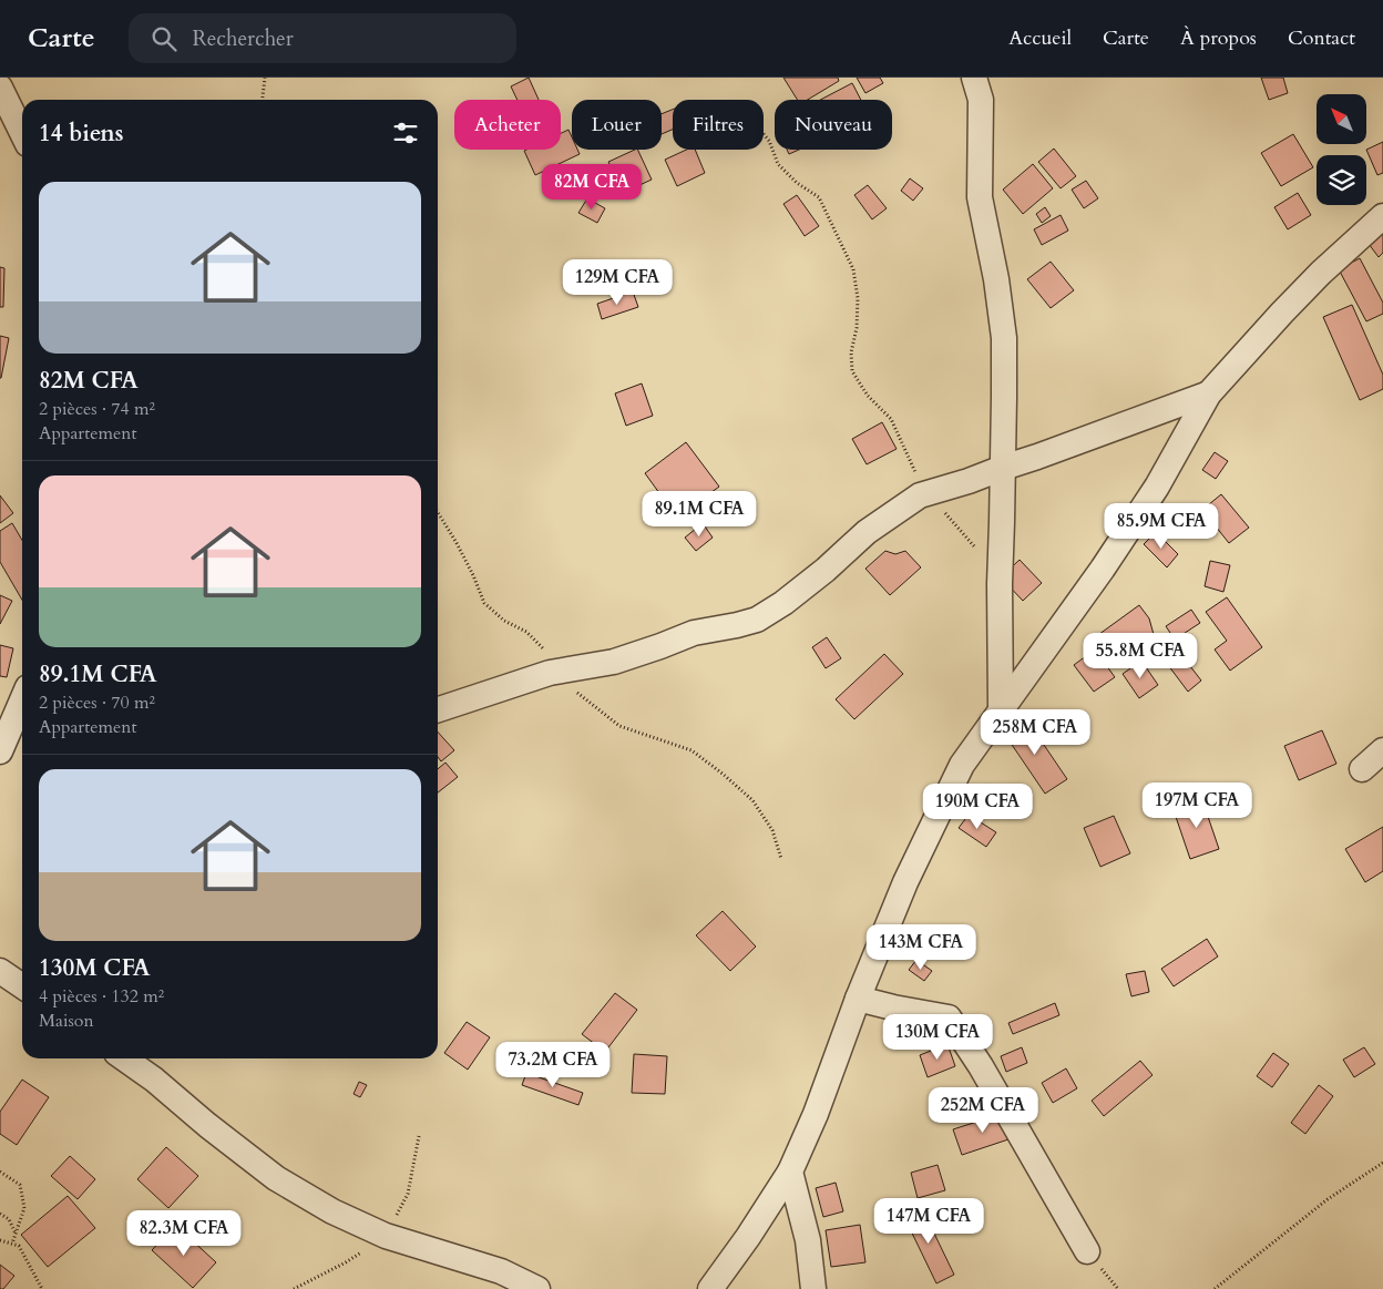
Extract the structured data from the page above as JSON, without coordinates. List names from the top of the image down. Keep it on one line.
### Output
{"north":"top left","page":{"header":"Carte","search":"Rechercher","nav":["Accueil","Carte","À propos","Contact"],"chip":["Acheter","Louer","Filtres","Nouveau"],"heading":"14 biens","price":["82M CFA","129M CFA","89.1M CFA","85.9M CFA","55.8M CFA","258M CFA","197M CFA","190M CFA","143M CFA","130M CFA","73.2M CFA","252M CFA","147M CFA","82.3M CFA"],"list":[{"name":"82M CFA","note":"2 pièces · 74 m² · Appartement"},{"name":"89.1M CFA","note":"2 pièces · 70 m² · Appartement"},{"name":"130M CFA","note":"4 pièces · 132 m² · Maison"}]}}
